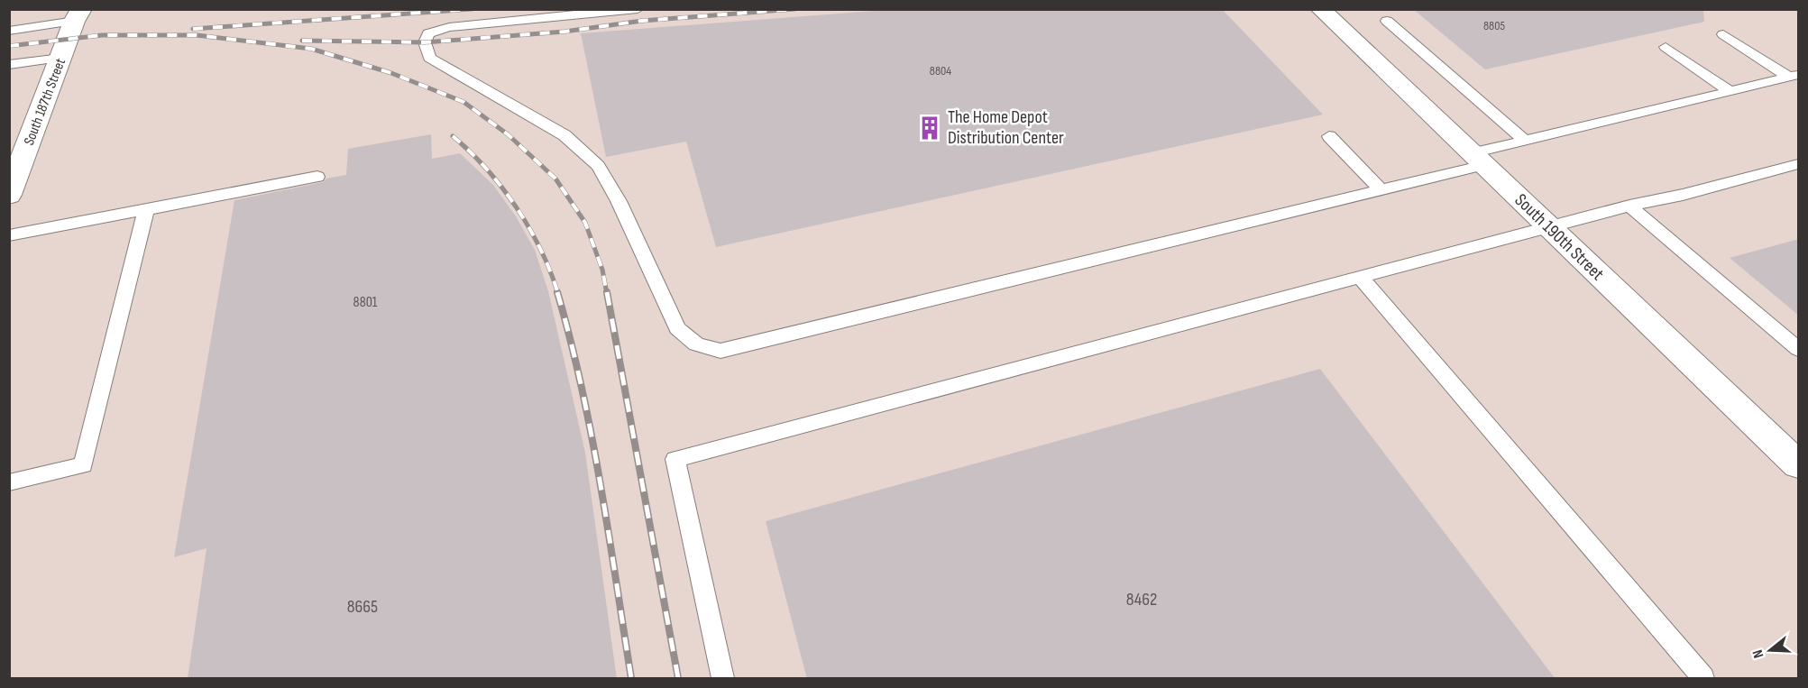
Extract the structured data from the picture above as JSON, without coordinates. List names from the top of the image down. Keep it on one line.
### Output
{"streets":{"street":["South 187th Street","South 190th Street"]},"places":{"building":["The Home Depot Distribution Center"]},"house_numbers":["8805","8804","8801","8462","8665"],"north":"left"}
